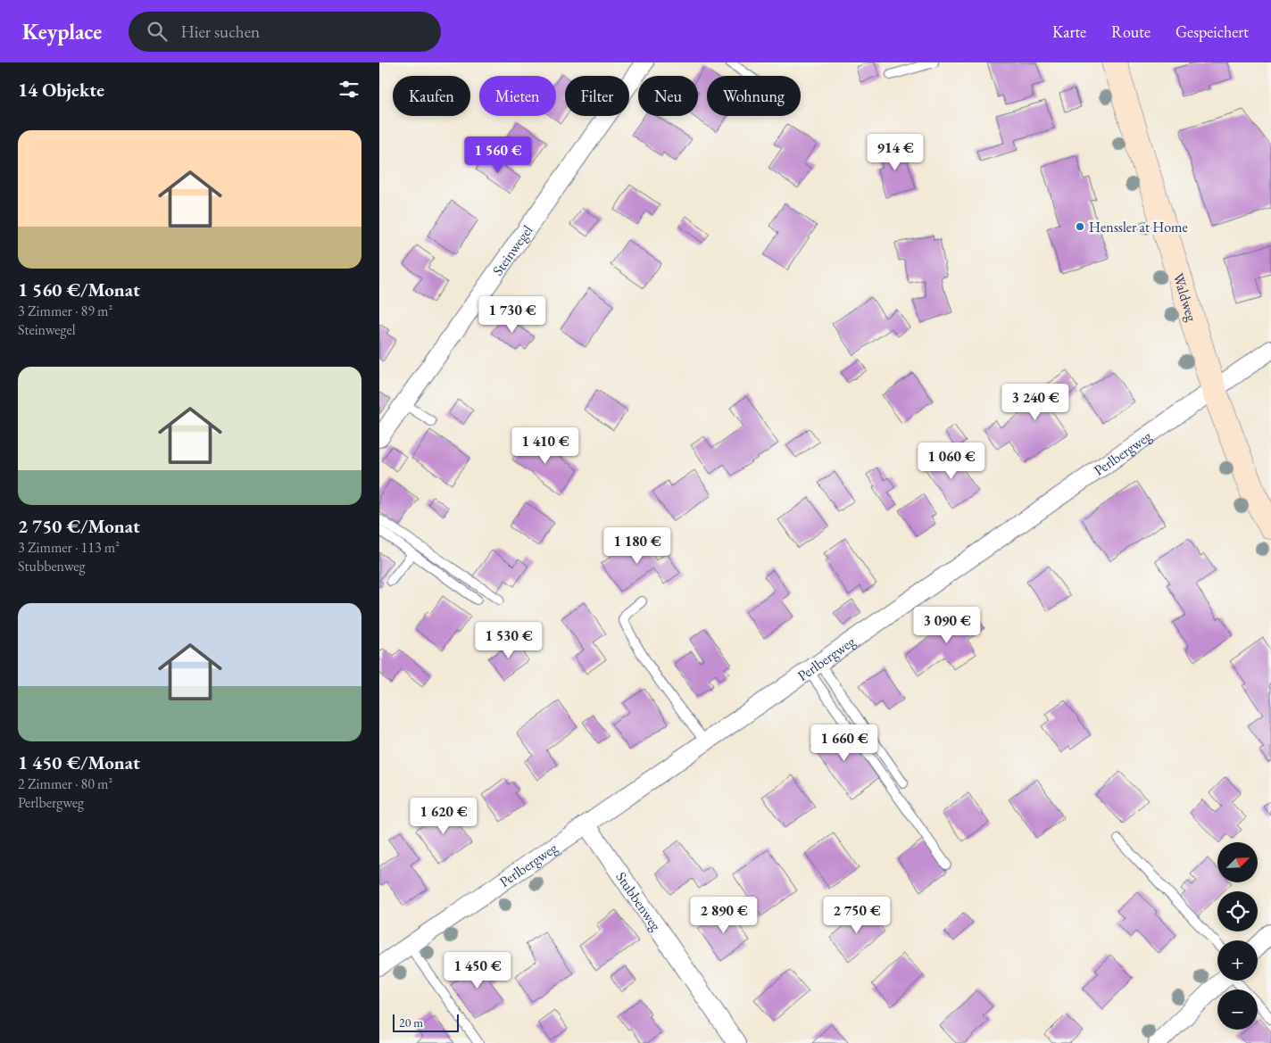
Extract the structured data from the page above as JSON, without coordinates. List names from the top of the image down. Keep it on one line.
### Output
{"streets":{"main road":["Waldweg"],"street":["Steinwegel","Perlbergweg","Stubbenweg"]},"crossings":[["Waldweg","Perlbergweg"],["Perlbergweg","Stubbenweg"]],"places":["Henssler at Home"],"scale_bar":"20 m","north":"top right","page":{"header":"Keyplace","search":"Hier suchen","nav":["Karte","Route","Gespeichert"],"heading":"14 Objekte","chip":["Kaufen","Mieten","Filter","Neu","Wohnung"],"list":[{"name":"1 560 €/Monat","note":"3 Zimmer · 89 m² · Steinwegel"},{"name":"2 750 €/Monat","note":"3 Zimmer · 113 m² · Stubbenweg"},{"name":"1 450 €/Monat","note":"2 Zimmer · 80 m² · Perlbergweg"}],"price":["914 €","1 560 €","1 730 €","3 240 €","1 410 €","1 060 €","1 180 €","3 090 €","1 530 €","1 660 €","1 620 €","2 890 €","2 750 €","1 450 €"],"map_buttons":["+","−"],"scale":"20 m"}}
